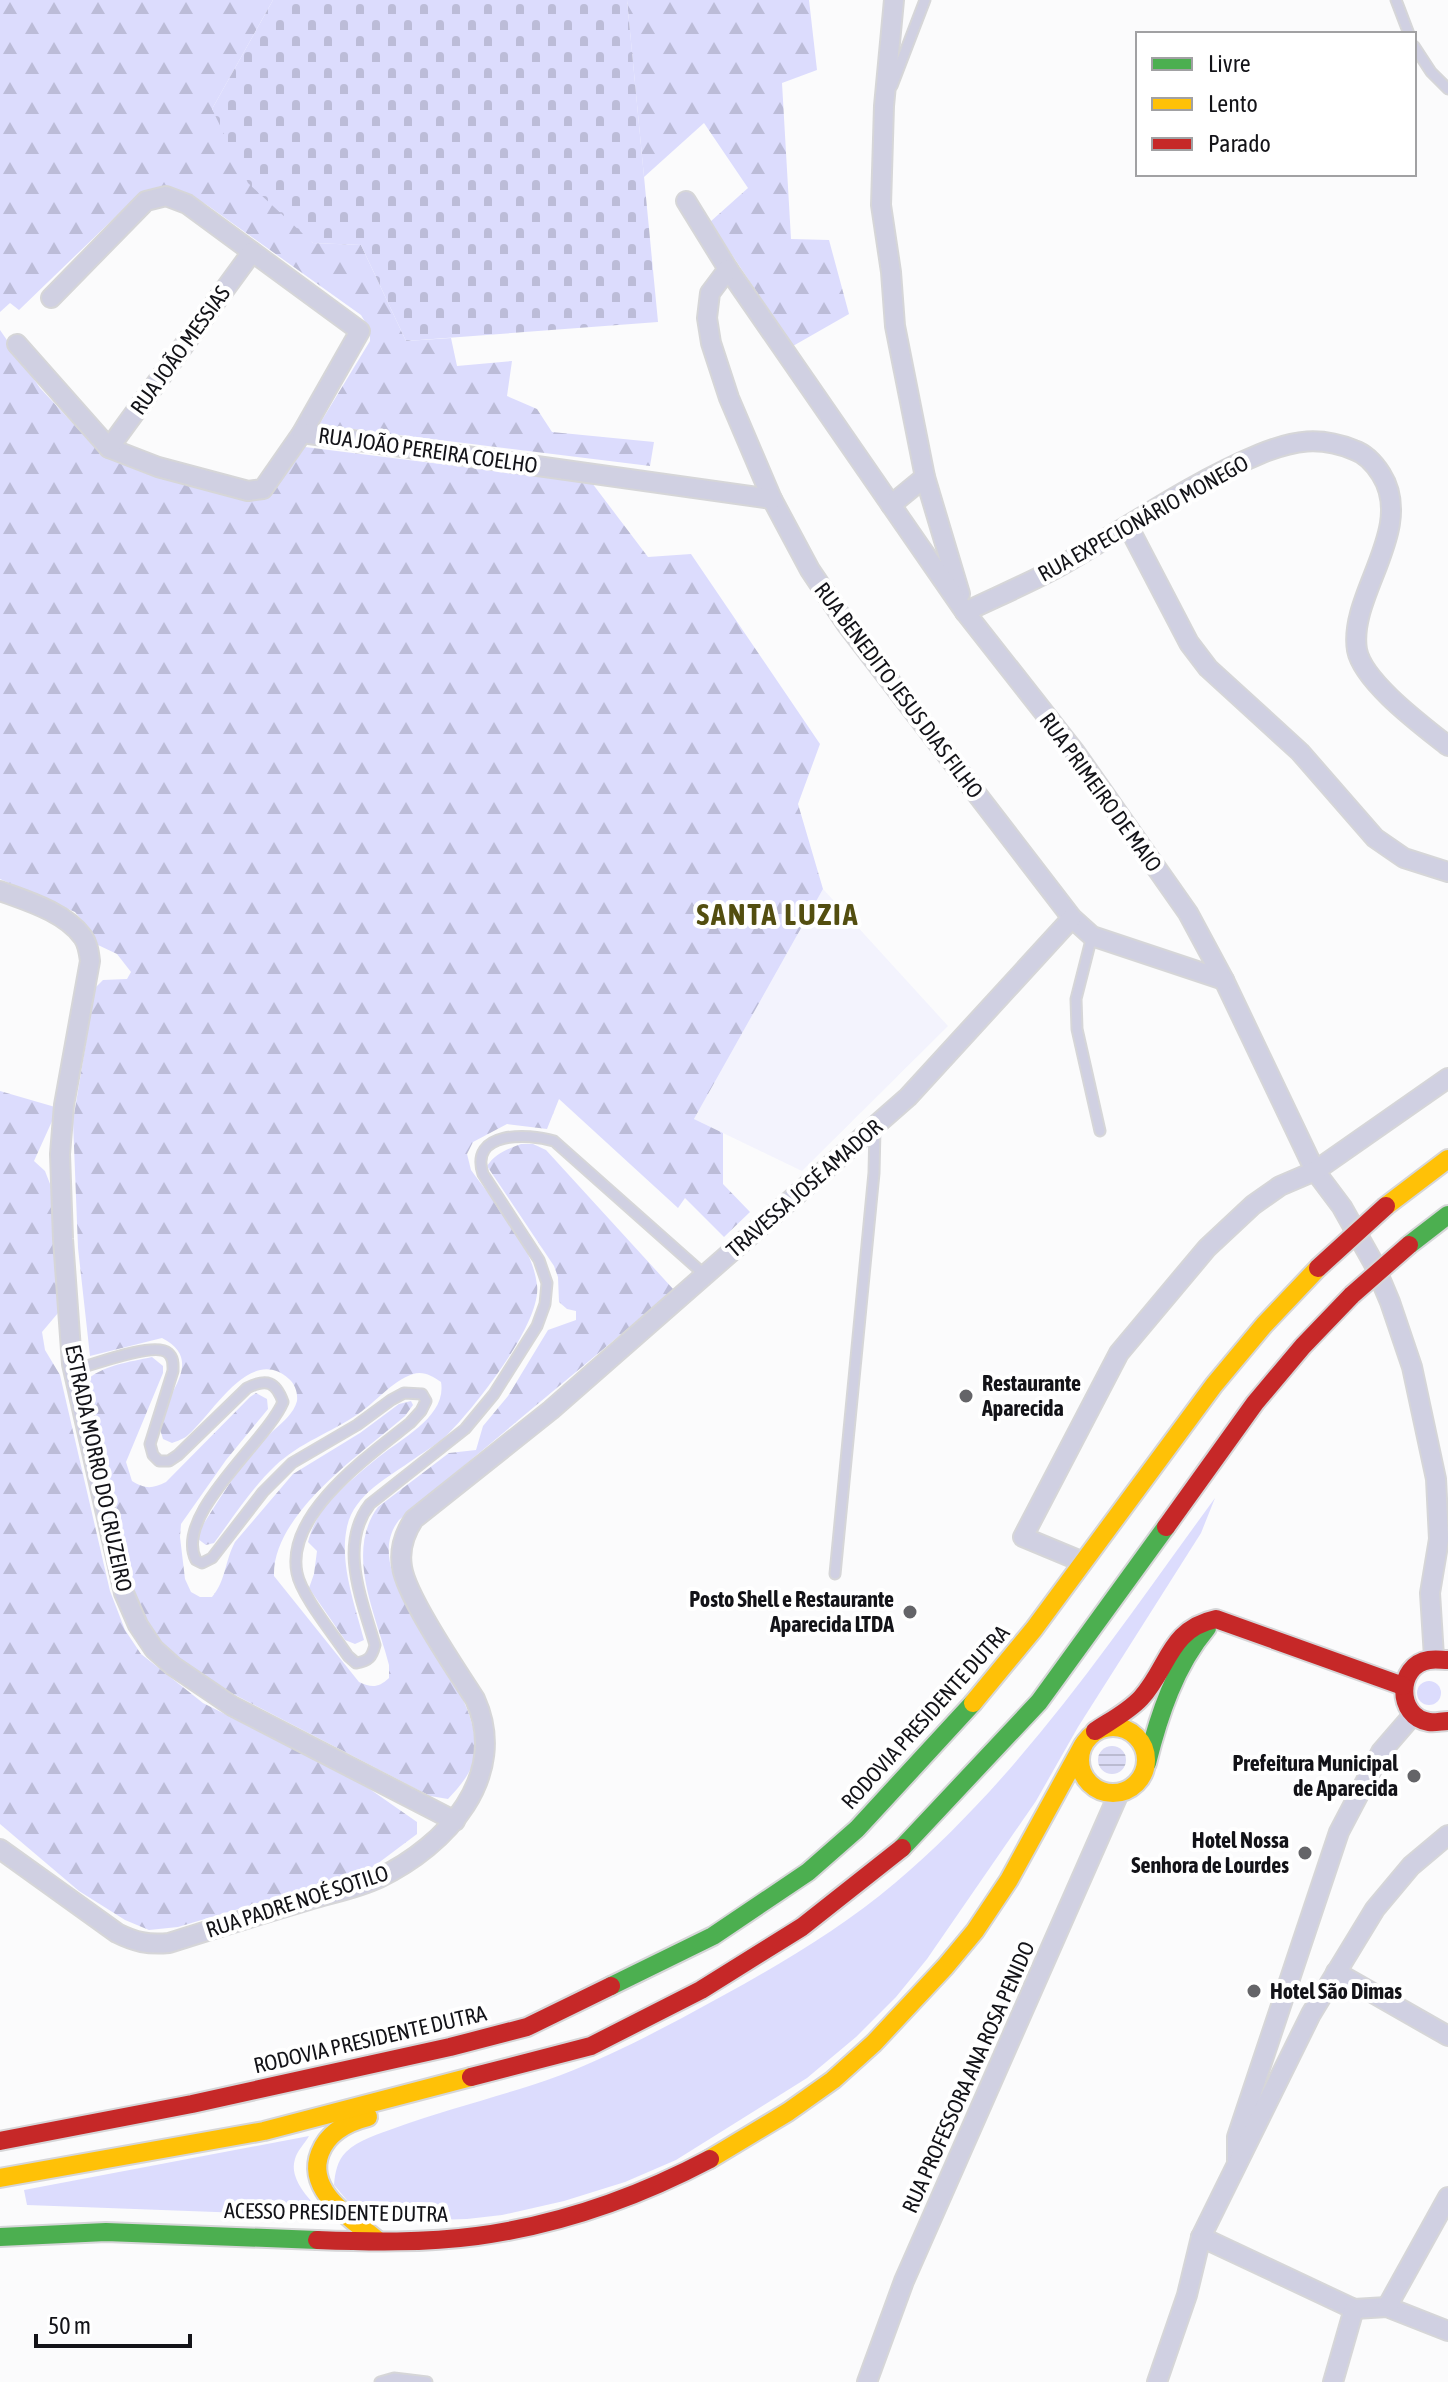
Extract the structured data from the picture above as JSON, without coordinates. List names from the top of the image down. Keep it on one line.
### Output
{"streets":{"main road":["RODOVIA PRESIDENTE DUTRA","RUA PROFESSORA ANA ROSA PENIDO","ACESSO PRESIDENTE DUTRA"],"street":["RUA JOÃO MESSIAS","RUA JOÃO PEREIRA COELHO","RUA EXPECIONÁRIO MONEGO","RUA BENEDITO JESUS DIAS FILHO","RUA PRIMEIRO DE MAIO","TRAVESSA JOSÉ AMADOR","ESTRADA MORRO DO CRUZEIRO","RUA PADRE NOÉ SOTILO"]},"crossings":[["RUA JOÃO MESSIAS","RUA JOÃO PEREIRA COELHO"],["RUA JOÃO PEREIRA COELHO","RUA BENEDITO JESUS DIAS FILHO"],["RUA EXPECIONÁRIO MONEGO","RUA PRIMEIRO DE MAIO"],["RUA BENEDITO JESUS DIAS FILHO","TRAVESSA JOSÉ AMADOR"],["TRAVESSA JOSÉ AMADOR","RUA PADRE NOÉ SOTILO"],["ESTRADA MORRO DO CRUZEIRO","RUA PADRE NOÉ SOTILO"]],"districts":["SANTA LUZIA"],"places":["Restaurante Aparecida","Posto Shell e Restaurante Aparecida LTDA","Prefeitura Municipal de Aparecida","Hotel Nossa Senhora de Lourdes","Hotel São Dimas"],"legend":["Livre","Lento","Parado"],"scale_bar":"50 m"}
